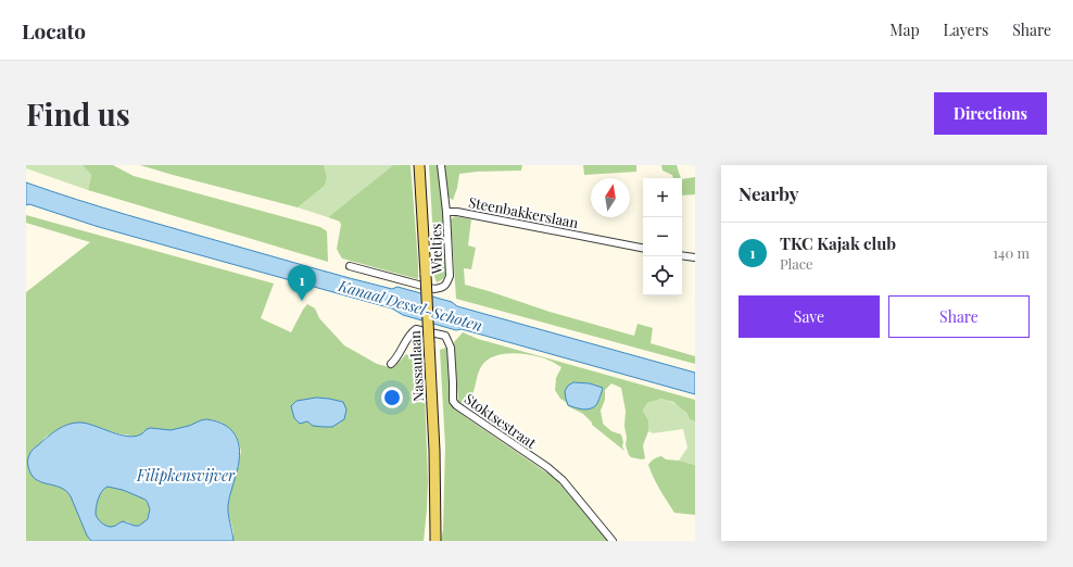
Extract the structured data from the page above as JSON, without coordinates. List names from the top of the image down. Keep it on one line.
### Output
{"streets":{"main road":["Nassaulaan"],"street":["Steenbakkerslaan","Wieltjes","Stoktsestraat"]},"crossings":[["Steenbakkerslaan","Wieltjes"]],"water":["Kanaal Dessel-Schoten","Filipkensvijver"],"north":"top","page":{"header":"Locato","nav":["Map","Layers","Share"],"buttons":["Directions",["Save","Share"]],"title":"Find us","heading":"Nearby","map_buttons":["+","−"],"list":[{"mark":"1","name":"TKC Kajak club","note":"Place","value":"140 m"}],"pins":"1"}}
